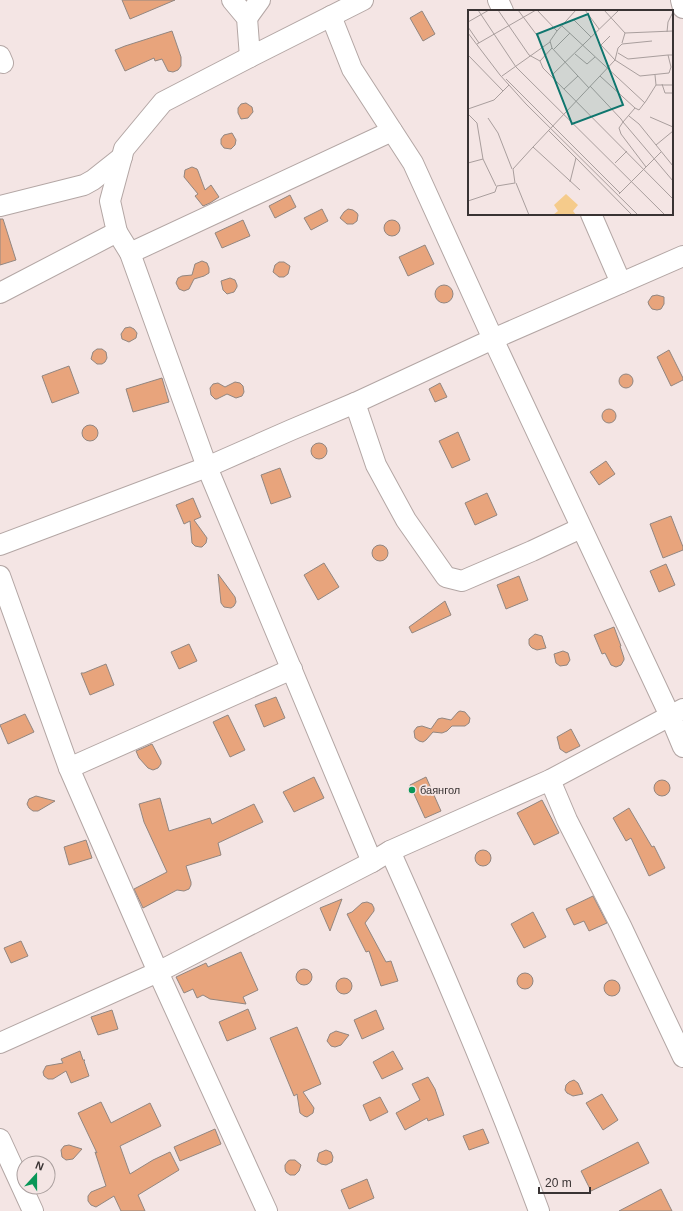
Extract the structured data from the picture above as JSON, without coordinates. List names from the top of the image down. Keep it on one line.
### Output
{"places":["баянгол"],"scale_bar":"20 m","north":"top"}
